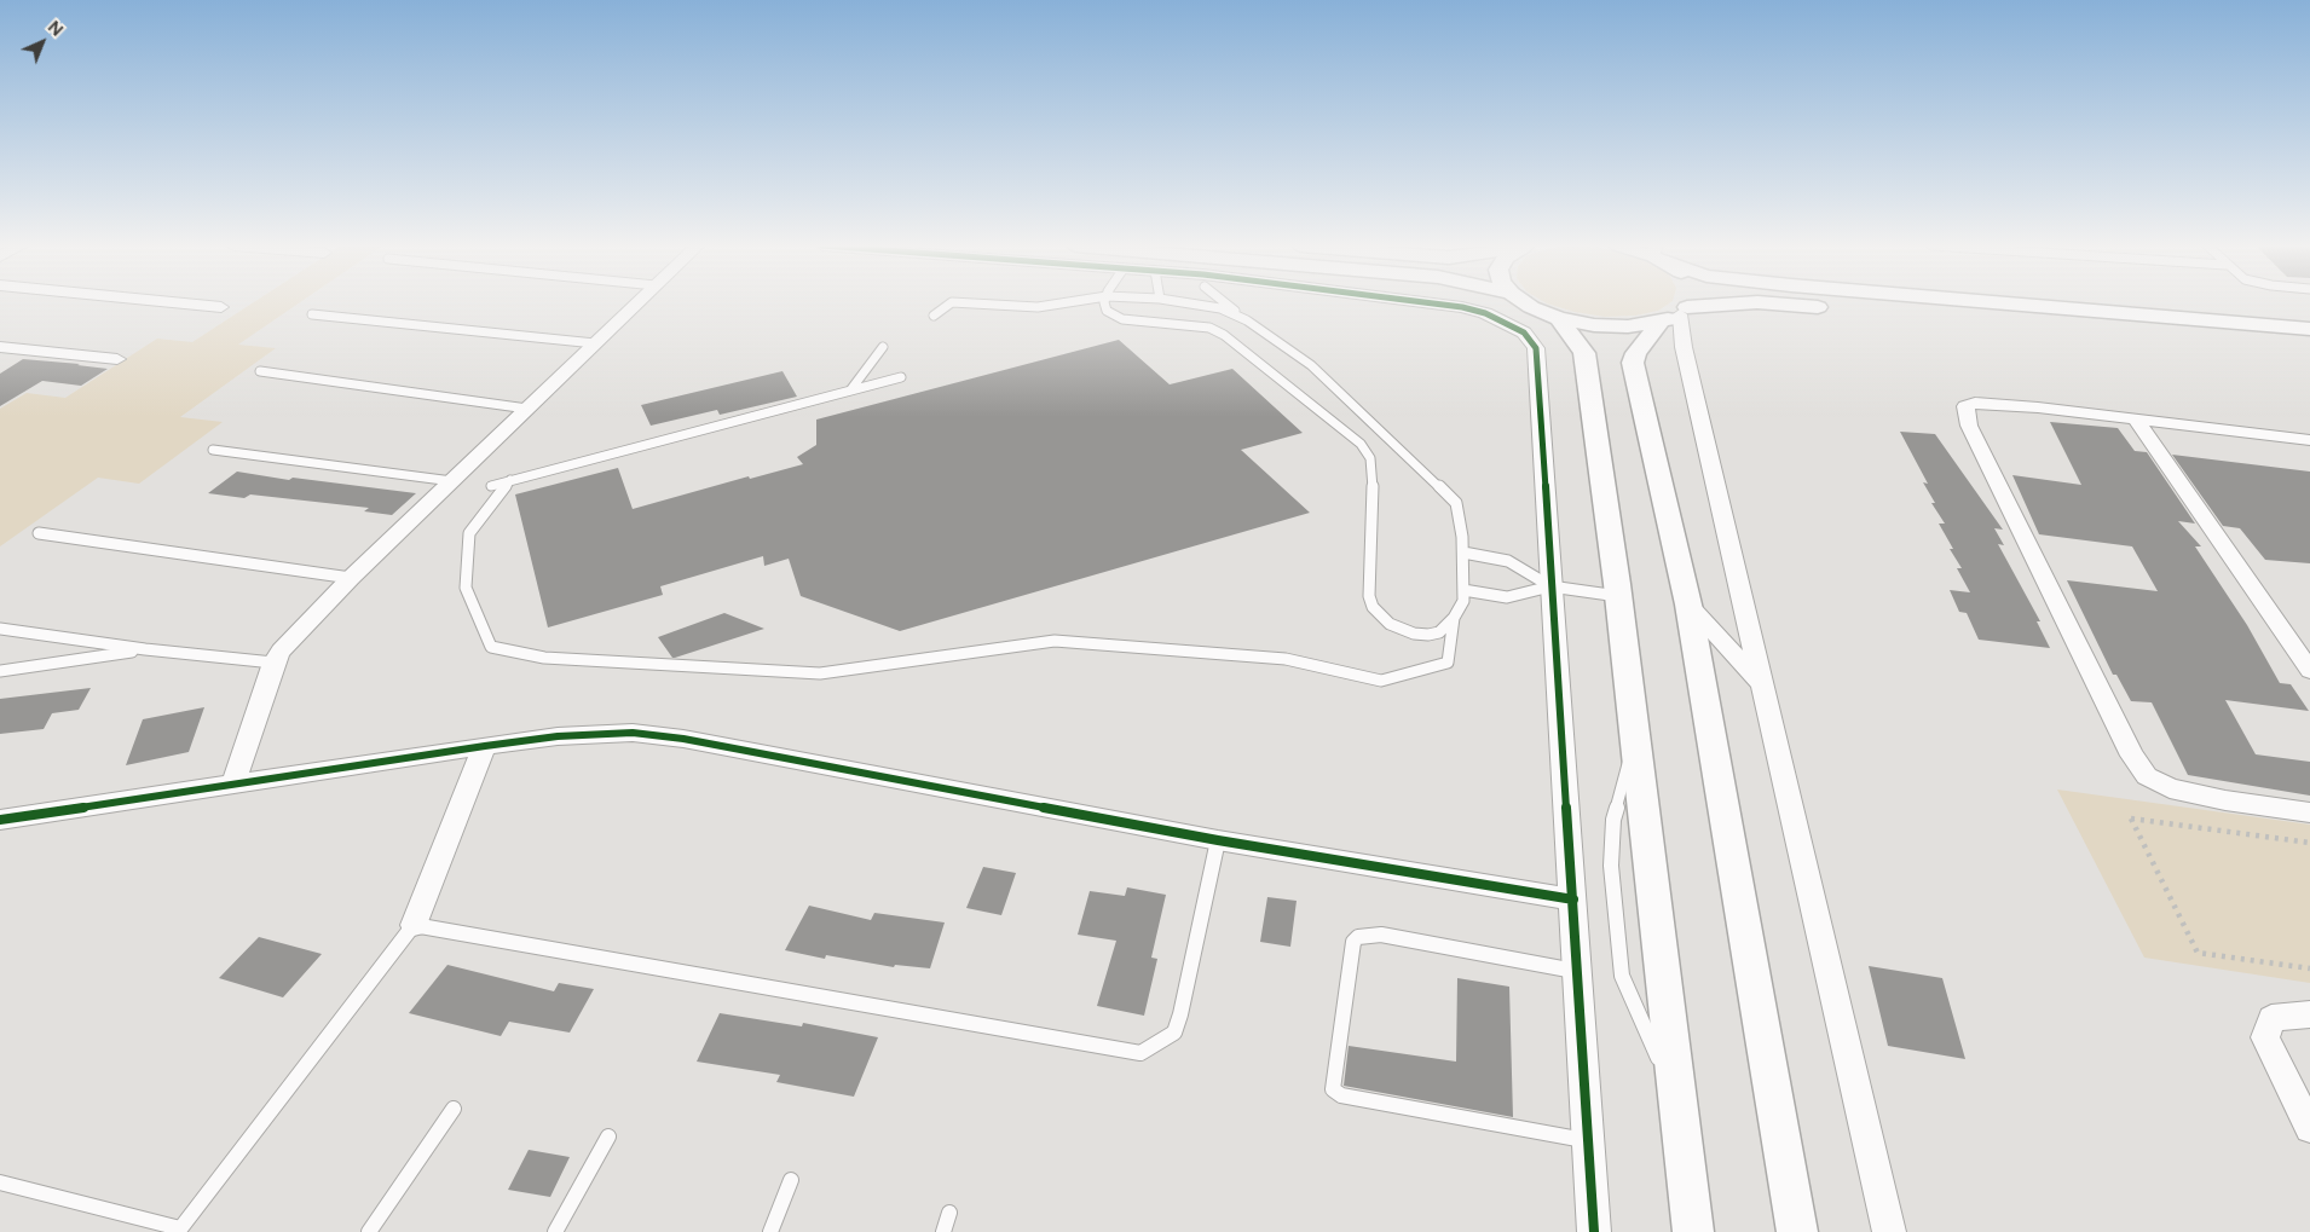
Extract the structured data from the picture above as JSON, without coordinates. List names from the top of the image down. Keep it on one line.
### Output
{"north":"top right"}
